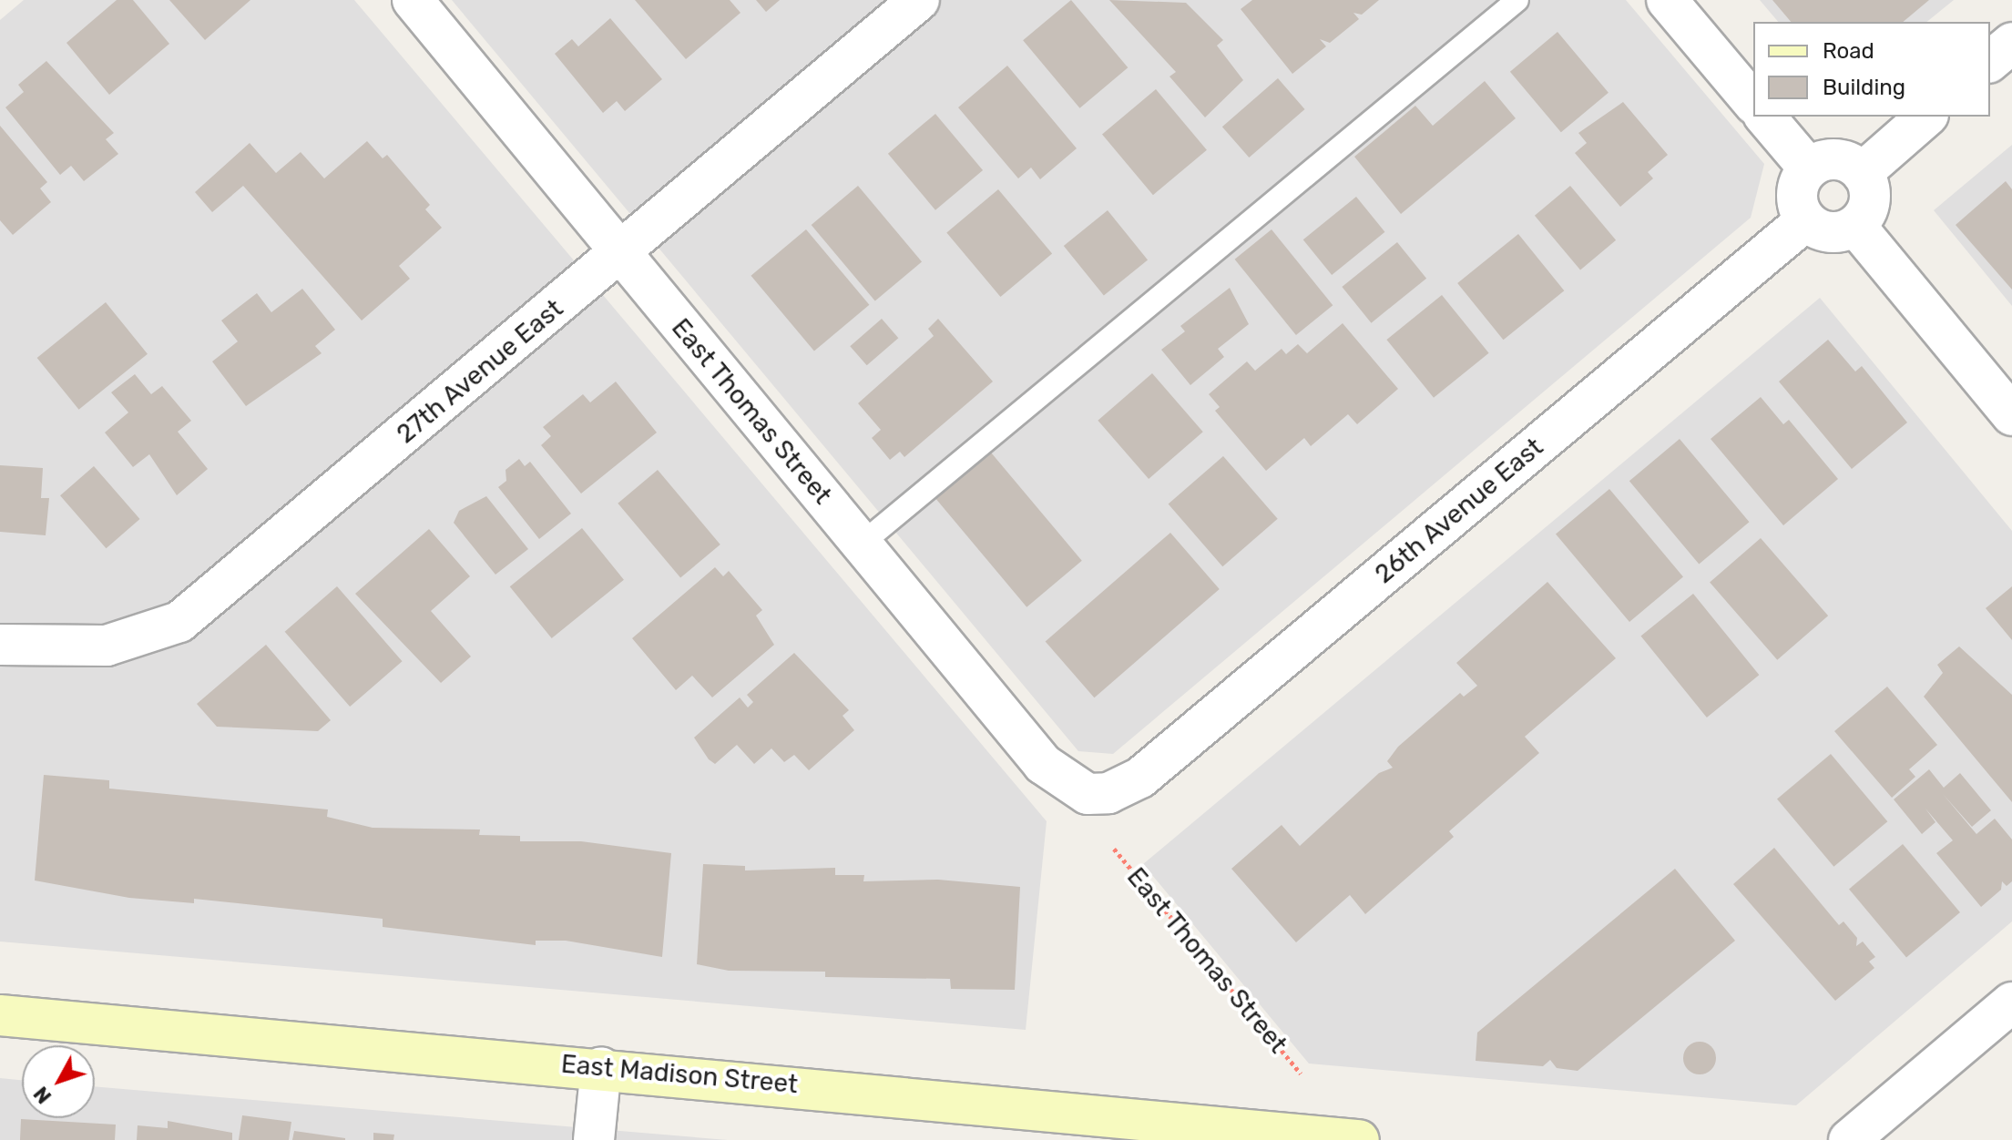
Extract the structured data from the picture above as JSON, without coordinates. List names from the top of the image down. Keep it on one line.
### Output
{"streets":{"main road":["East Madison Street"],"street":["27th Avenue East","East Thomas Street","26th Avenue East"]},"crossings":[["27th Avenue East","East Thomas Street"],["East Thomas Street","26th Avenue East"]],"legend":["Road","Building"],"north":"bottom left"}
